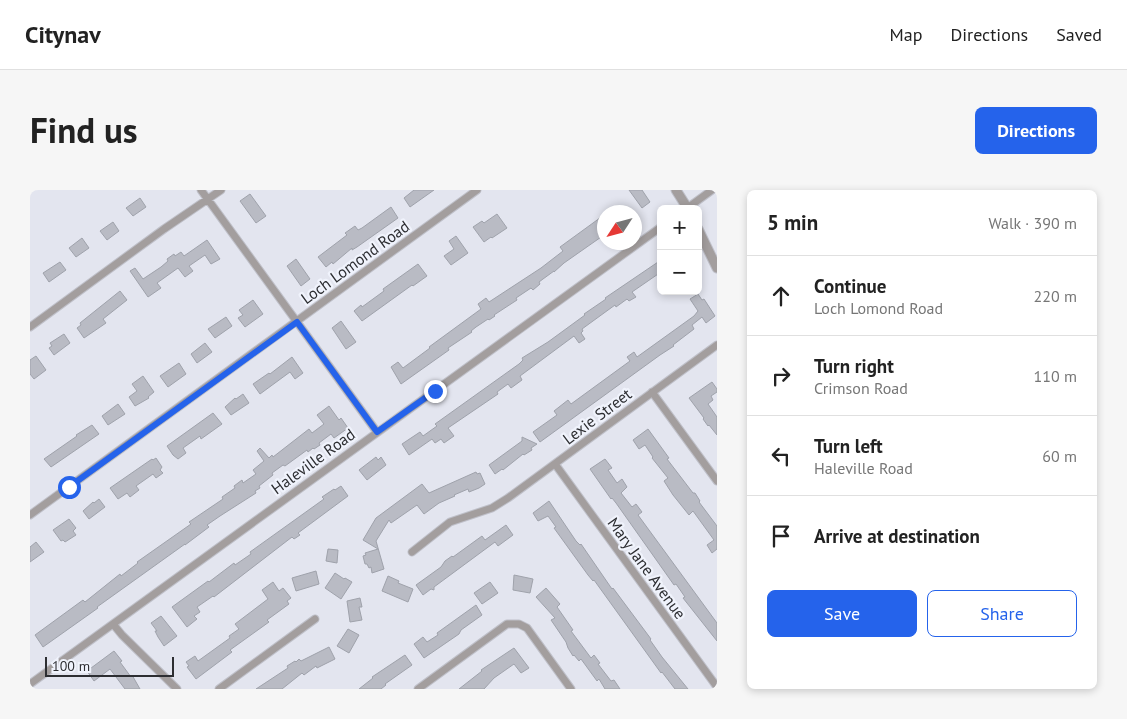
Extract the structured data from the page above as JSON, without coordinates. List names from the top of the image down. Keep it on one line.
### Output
{"streets":{"street":["Loch Lomond Road","Lexie Street","Haleville Road","Mary Jane Avenue"]},"crossings":[["Lexie Street","Mary Jane Avenue"]],"scale_bar":"100 m","north":"bottom left","page":{"header":"Citynav","nav":["Map","Directions","Saved"],"title":"Find us","buttons":["Directions",["Save","Share"]],"heading":["5 min","Walk · 390 m"],"map_buttons":["+","−"],"list":[["Continue","Loch Lomond Road","220 m"],["Turn right","Crimson Road","110 m"],["Turn left","Haleville Road","60 m"],"Arrive at destination"],"scale":"100 m"}}
